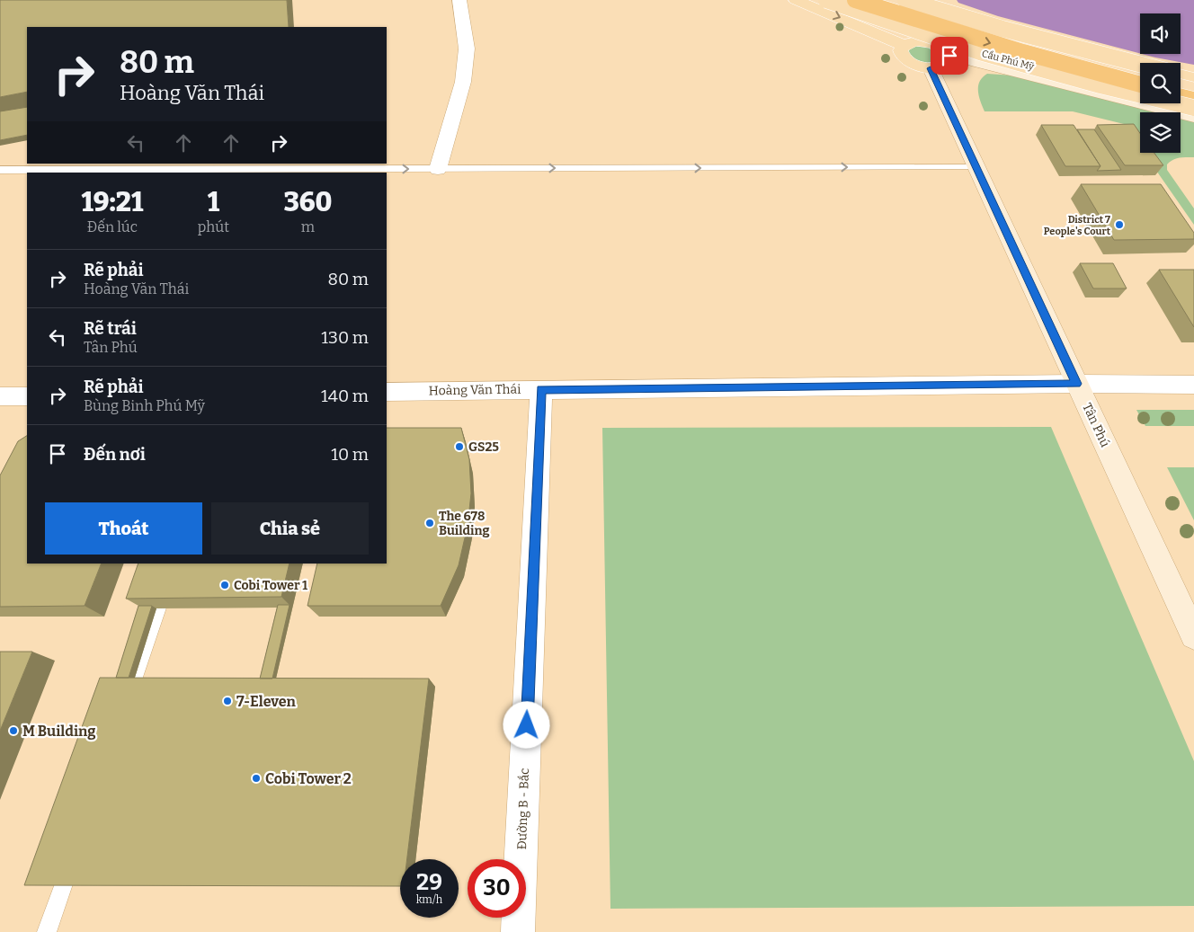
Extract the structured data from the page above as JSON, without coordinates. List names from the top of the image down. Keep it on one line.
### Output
{"streets":{"highway":["Cầu Phú Mỹ"],"street":["Hoàng Văn Thái","Tân Phú","Đường B - Bắc"]},"crossings":[["Hoàng Văn Thái","Tân Phú"],["Hoàng Văn Thái","Đường B - Bắc"]],"places":["District 7 People's Court","GS25","The 678 Building","Cobi Tower 1","7-Eleven","M Building","Cobi Tower 2"],"page":{"turn":["80 m","Hoàng Văn Thái"],"eta":["19:21","Đến lúc","1","phút","360","m"],"list":[{"name":"Rẽ phải","note":"Hoàng Văn Thái","value":"80 m"},{"name":"Rẽ trái","note":"Tân Phú","value":"130 m"},{"name":"Rẽ phải","note":"Bùng Binh Phú Mỹ","value":"140 m"},{"name":"Đến nơi","value":"10 m"}],"buttons":["Thoát","Chia sẻ"],"speed":"29 km/h","limit":"30"}}
